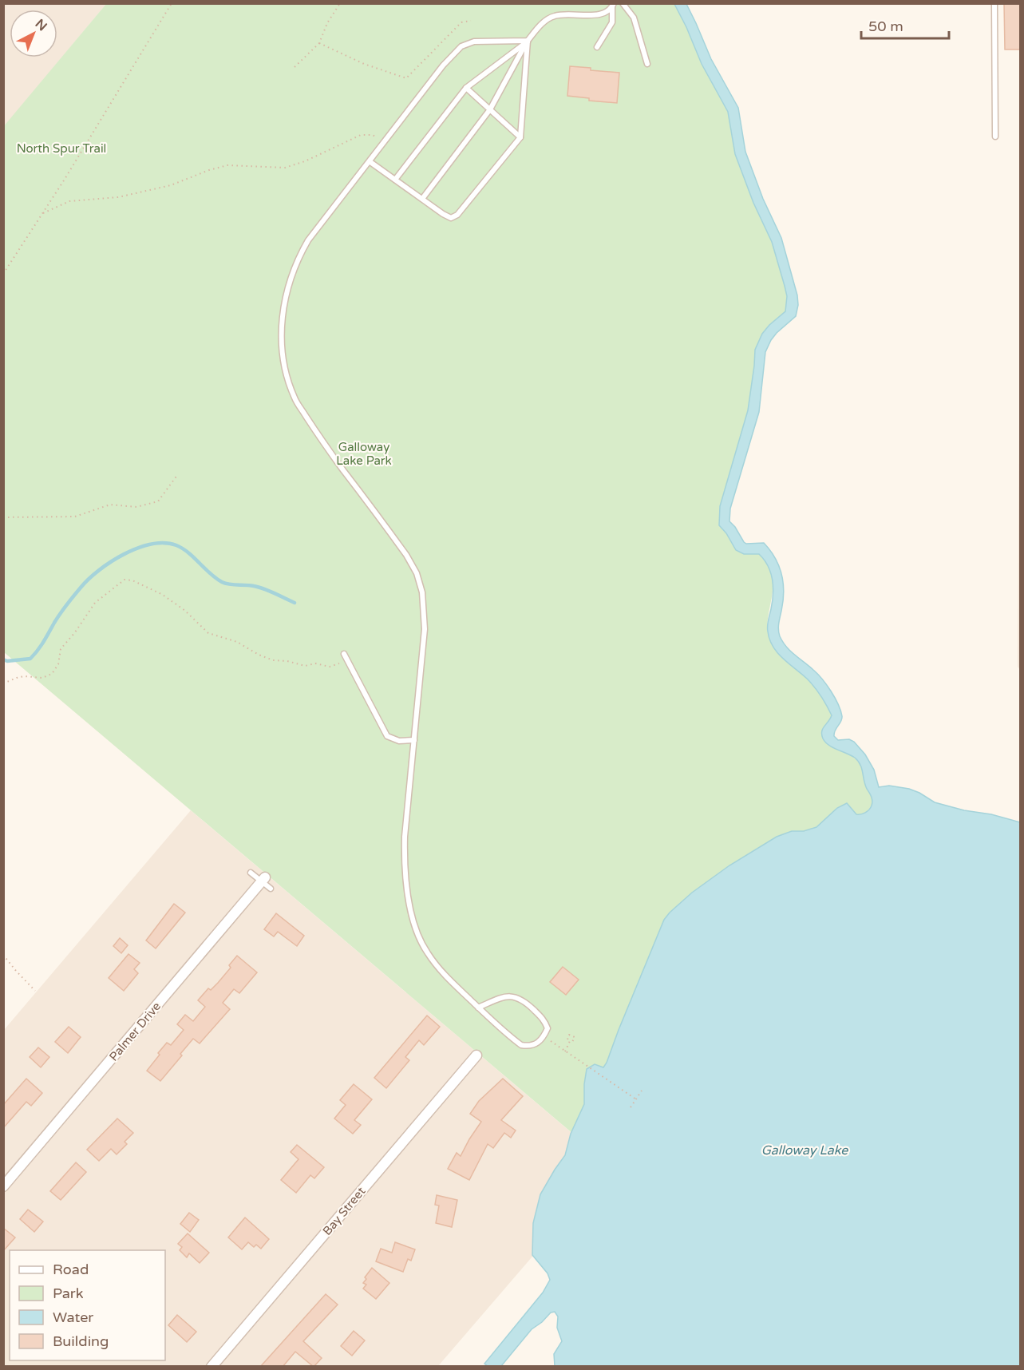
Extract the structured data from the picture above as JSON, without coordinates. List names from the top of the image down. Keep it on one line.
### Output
{"streets":{"street":["Palmer Drive","Bay Street"]},"water":["Galloway Lake"],"parks":["North Spur Trail","Galloway Lake Park"],"legend":["Road","Park","Water","Building"],"scale_bar":"50 m","north":"top right"}
